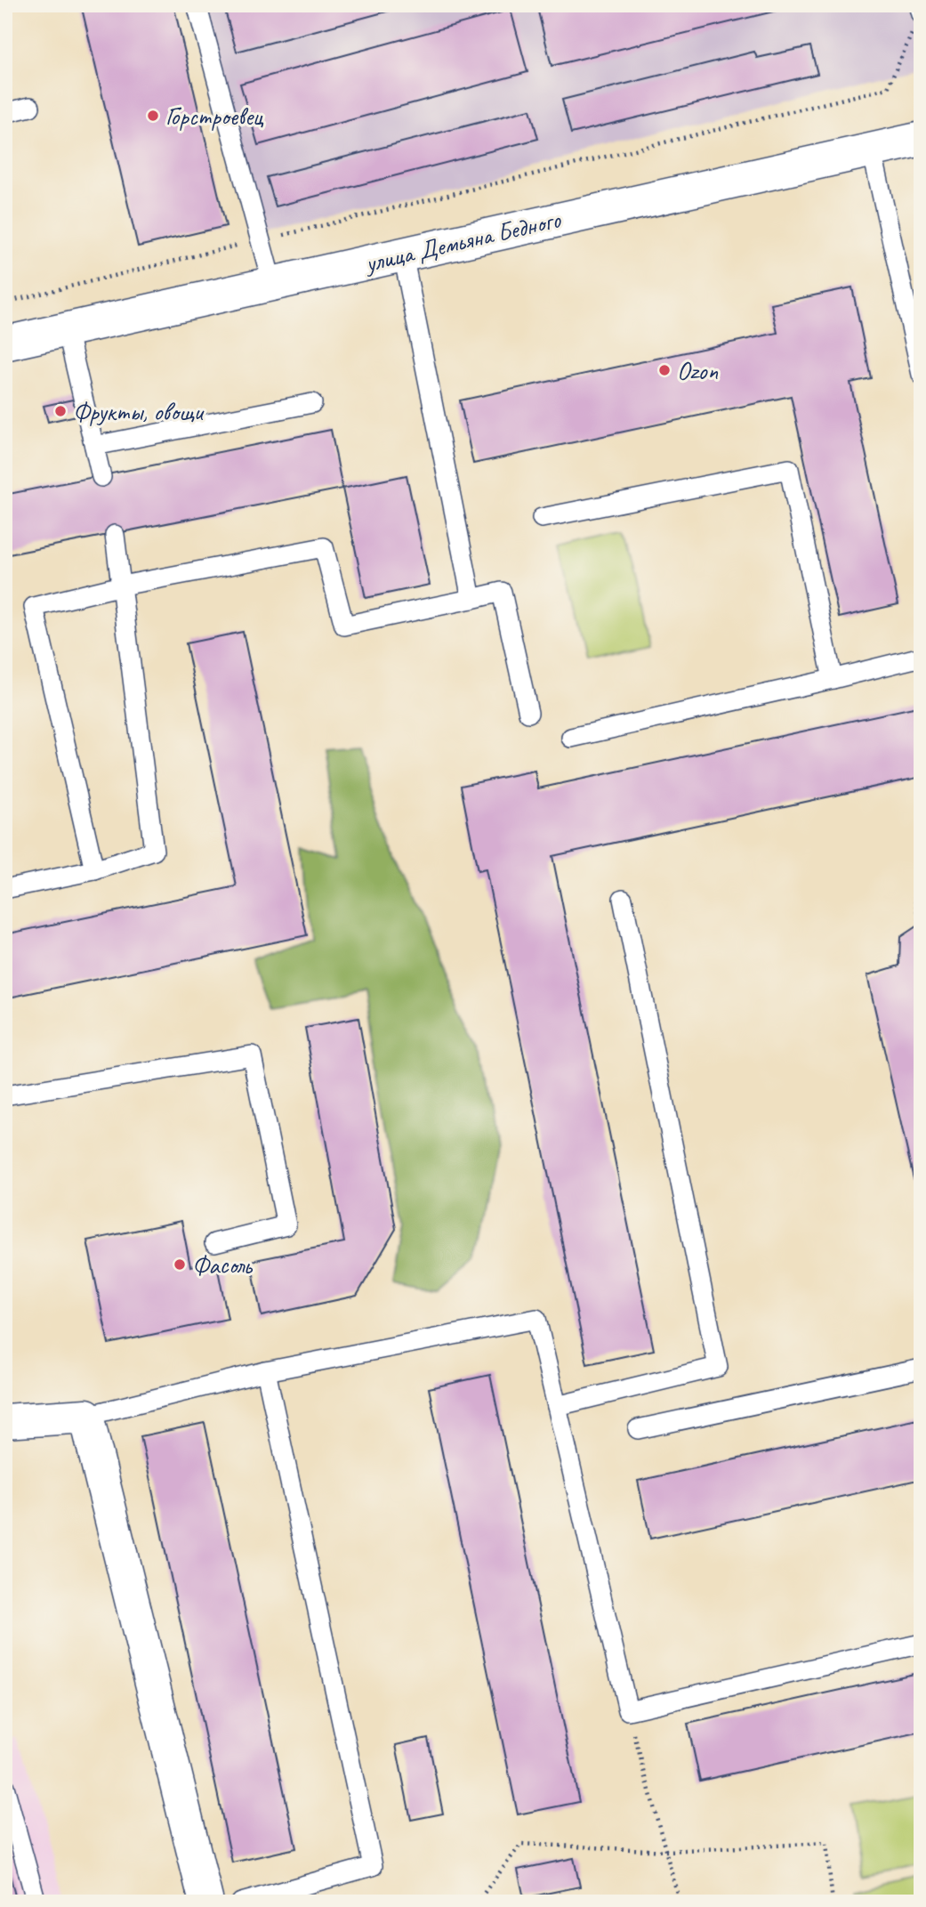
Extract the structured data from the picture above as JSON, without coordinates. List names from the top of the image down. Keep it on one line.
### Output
{"streets":{"street":["улица Демьяна Бедного"]},"places":["Горстроевец","Ozon","Фрукты, овощи","Фасоль"]}
